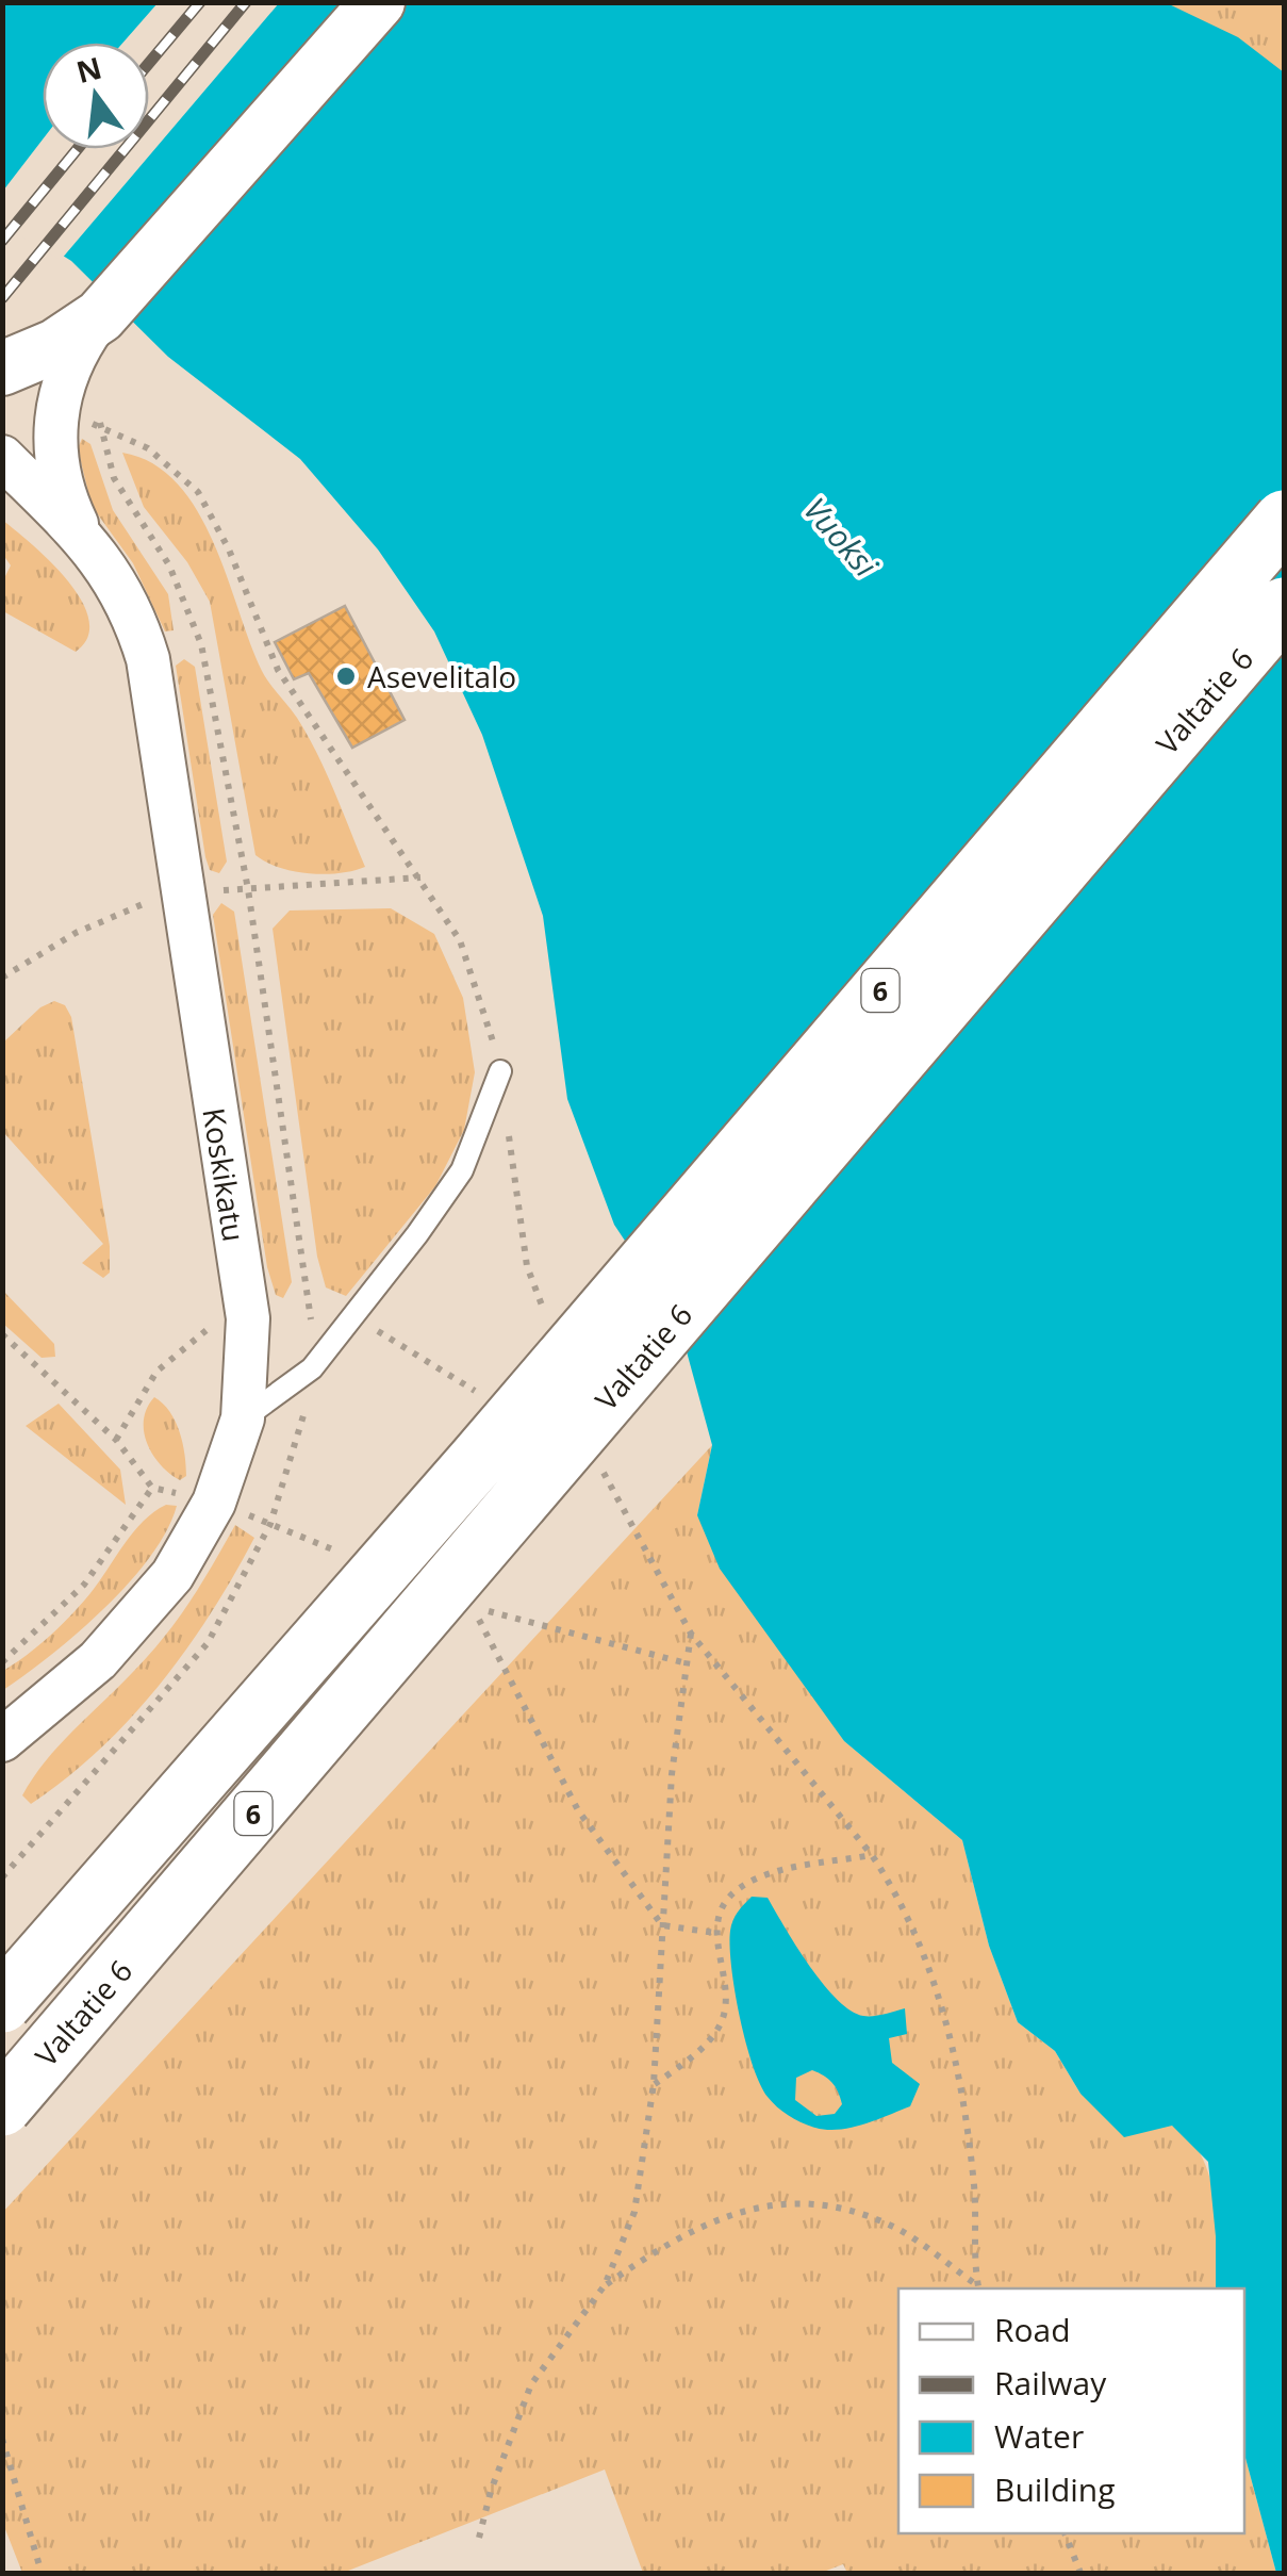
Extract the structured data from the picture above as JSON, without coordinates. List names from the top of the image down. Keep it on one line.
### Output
{"streets":{"highway":["Valtatie 6","6"],"street":["Koskikatu"]},"water":["Vuoksi"],"places":["Asevelitalo"],"legend":["Road","Railway","Water","Building"],"north":"top"}
